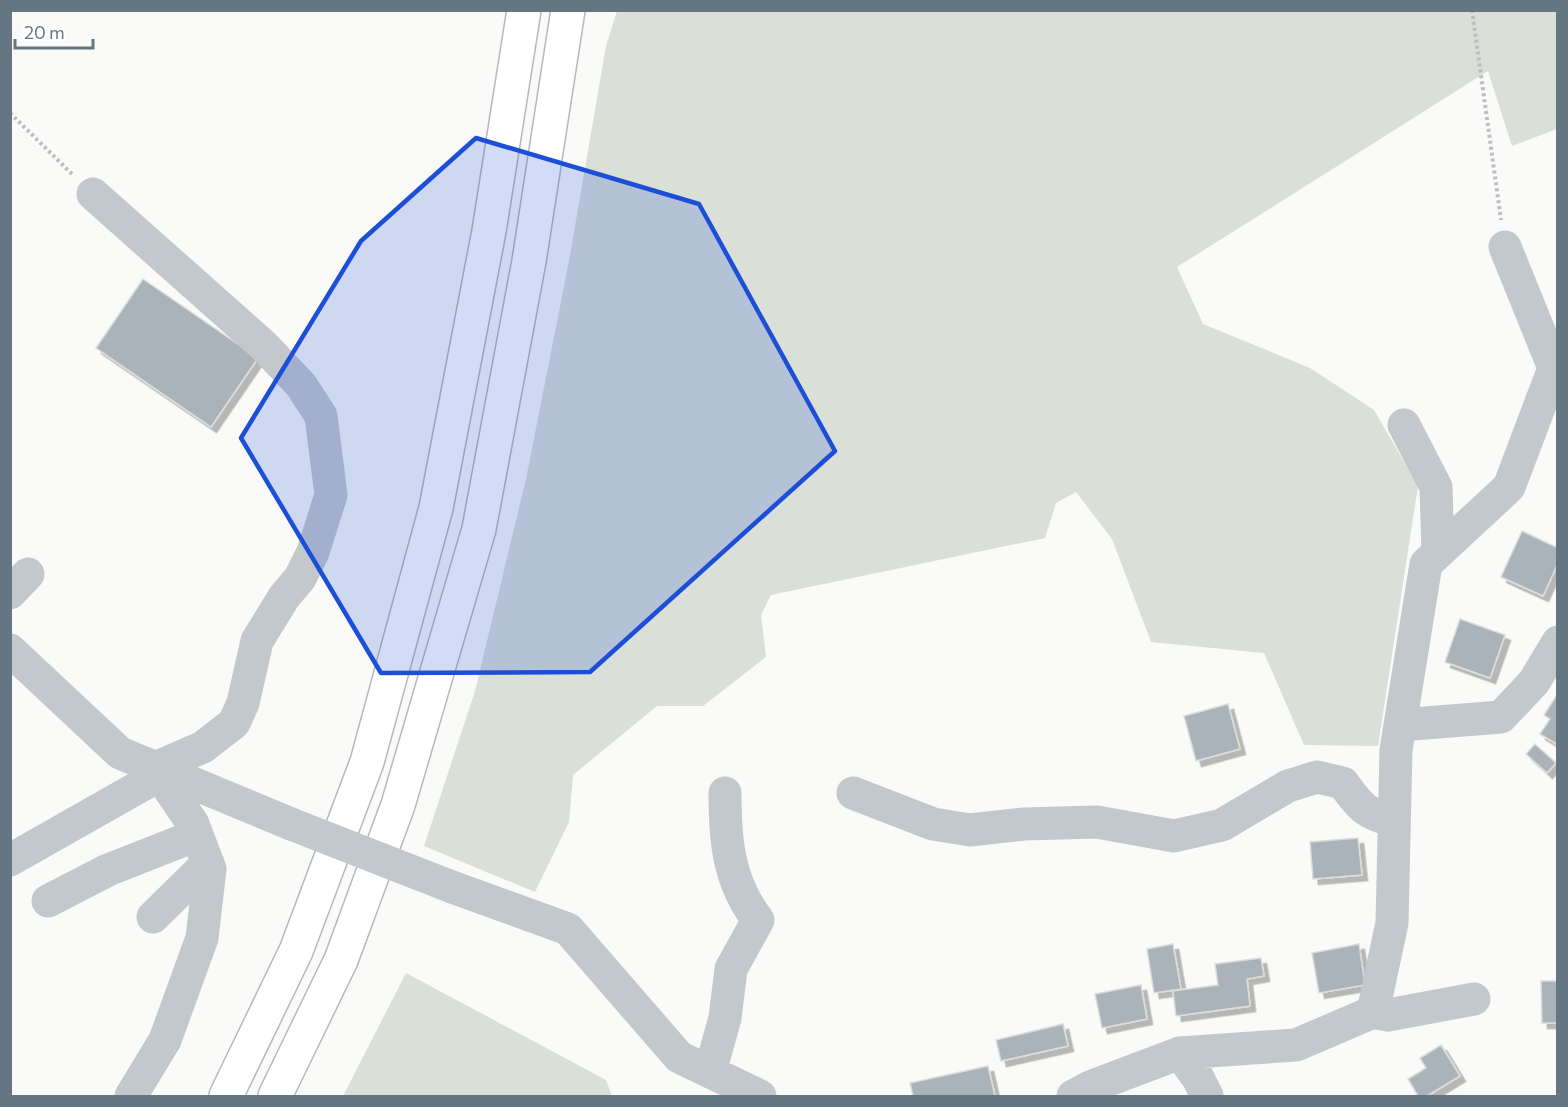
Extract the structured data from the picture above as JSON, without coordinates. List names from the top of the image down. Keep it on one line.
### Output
{"scale_bar":"20 m"}
